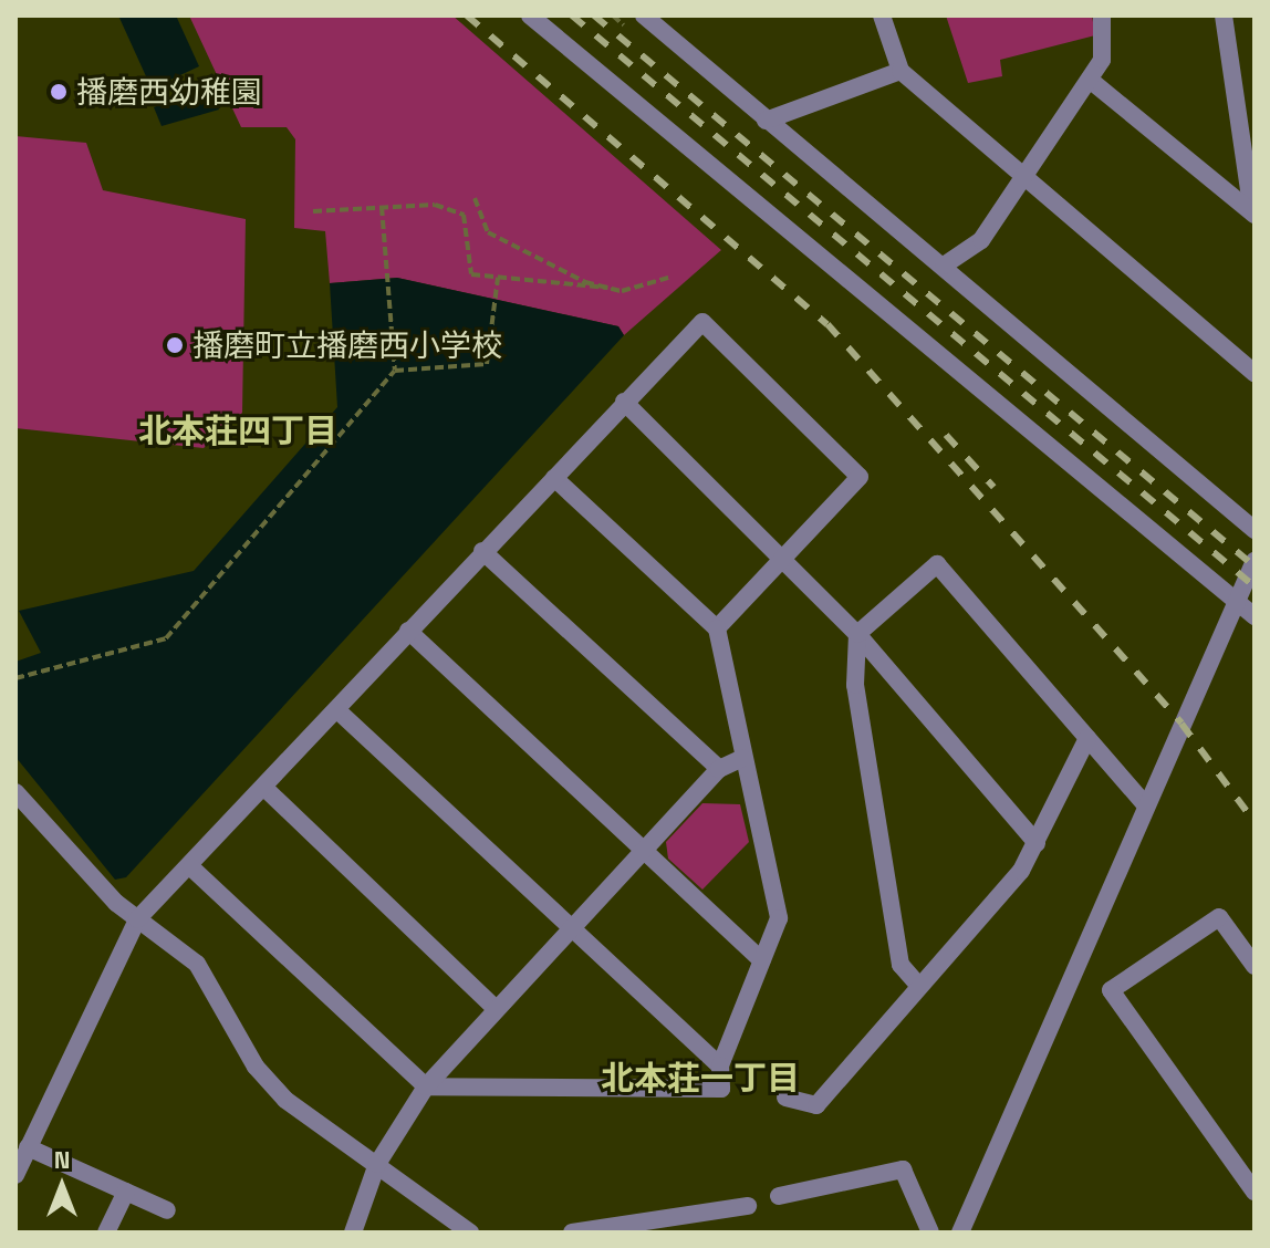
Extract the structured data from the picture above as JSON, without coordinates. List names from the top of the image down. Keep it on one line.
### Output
{"districts":["北本荘四丁目","北本荘一丁目"],"places":["播磨西幼稚園","播磨町立播磨西小学校"],"north":"top"}
